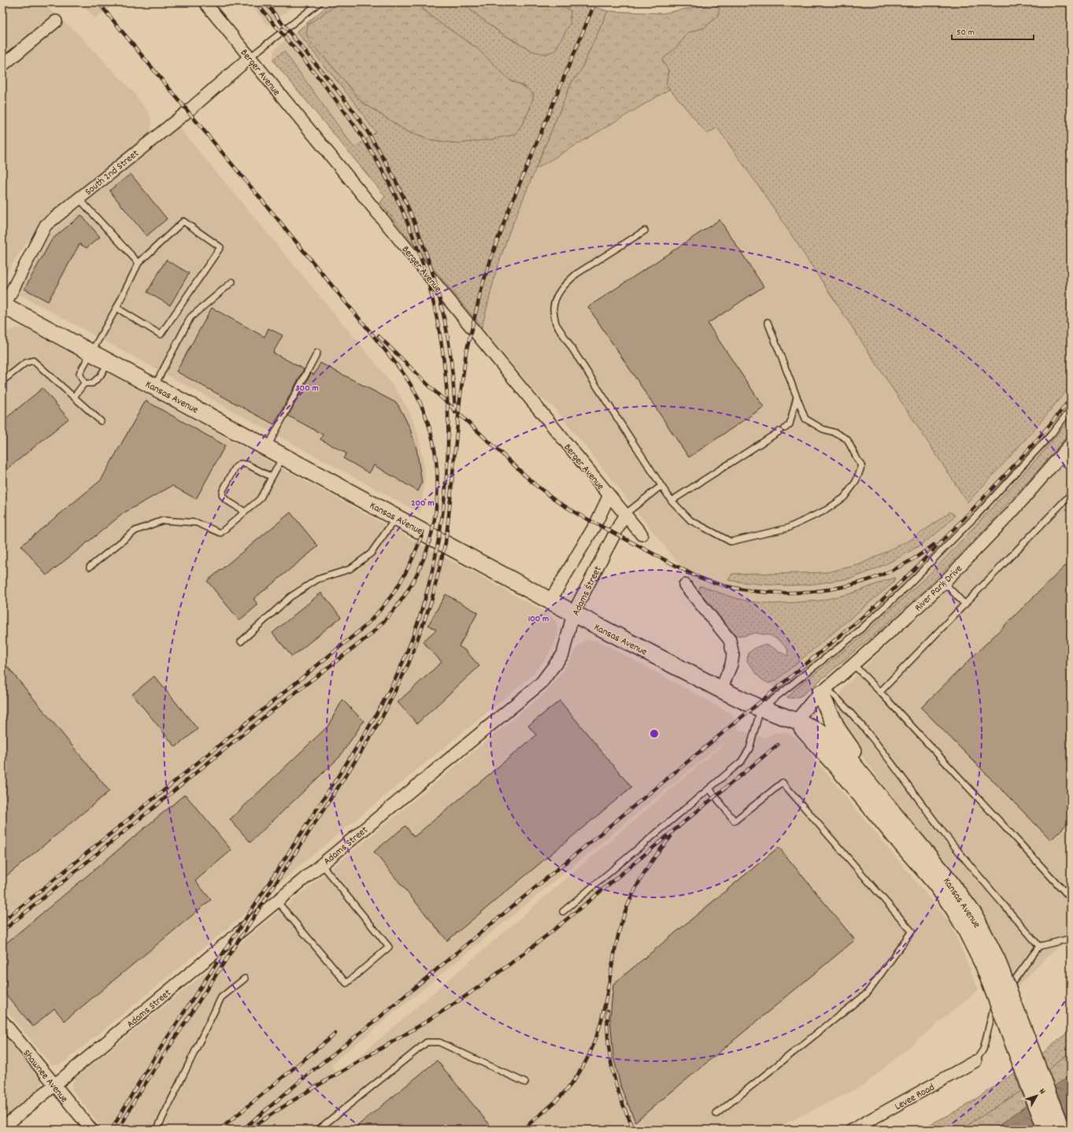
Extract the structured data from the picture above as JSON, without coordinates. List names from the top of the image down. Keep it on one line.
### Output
{"streets":{"main road":["Kansas Avenue"],"street":["Berger Avenue","South 2nd Street","River Park Drive","Adams Street","Shawnee Avenue","Levee Road"]},"crossings":[["Berger Avenue","South 2nd Street"],["Berger Avenue","Adams Street"],["South 2nd Street","Kansas Avenue"],["Kansas Avenue","River Park Drive"],["Kansas Avenue","Adams Street"],["Adams Street","Shawnee Avenue"]],"scale_bar":"50 m","north":"top right","rings":["300 m","200 m","100 m"]}
